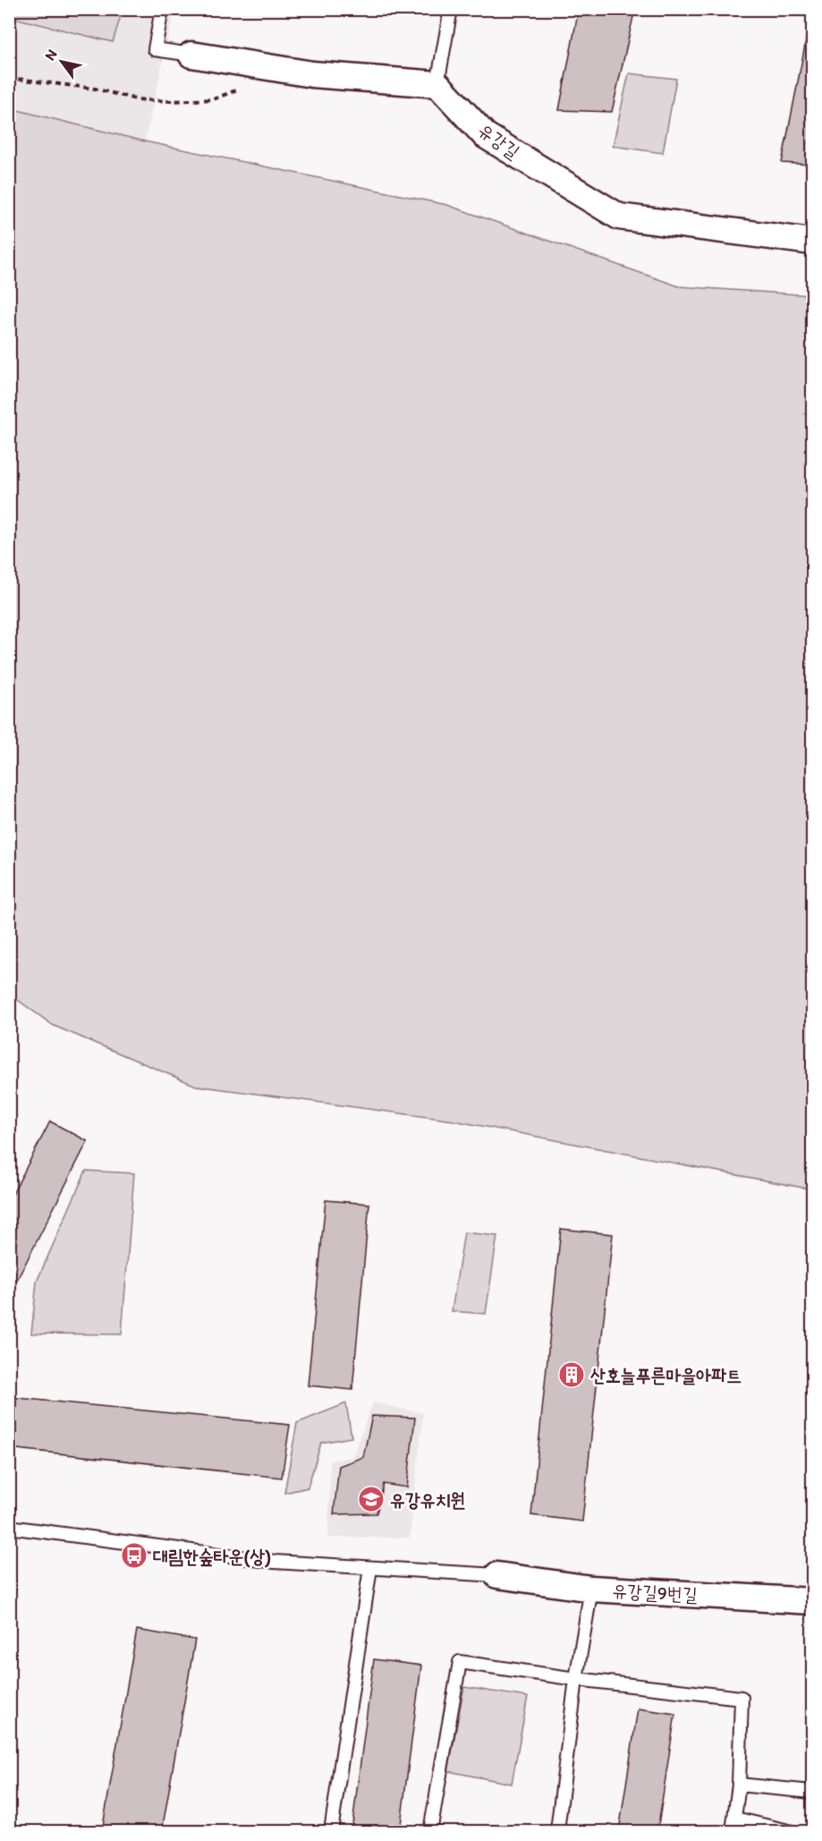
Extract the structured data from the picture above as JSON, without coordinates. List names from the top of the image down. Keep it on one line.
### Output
{"streets":{"street":["유강길","유강길9번길"]},"places":{"building":["산호늘푸른마을아파트"],"school or university":["유강유치원"],"bus stop":["대림한숲타운(상)"]},"north":"top left"}
